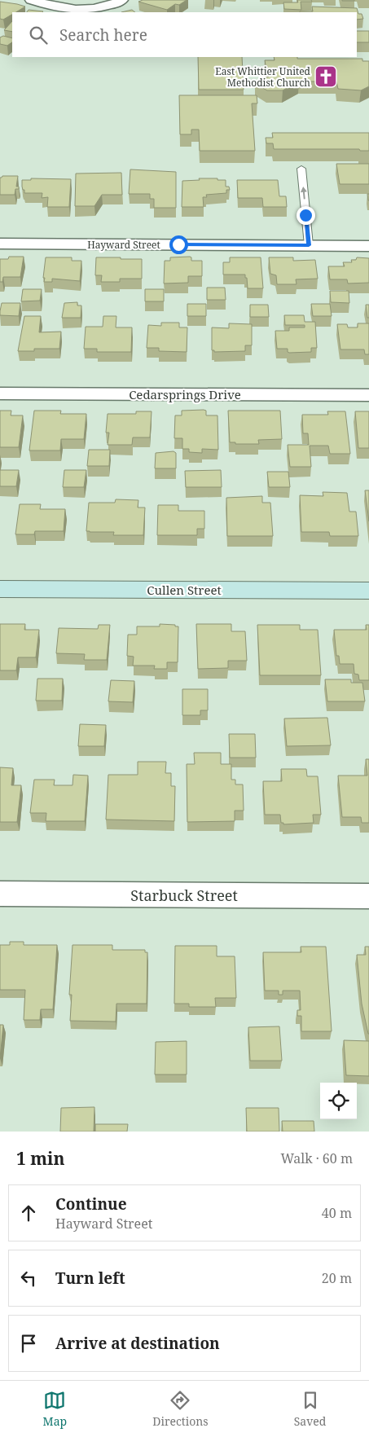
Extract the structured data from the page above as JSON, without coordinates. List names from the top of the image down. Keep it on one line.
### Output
{"streets":{"street":["Hayward Street","Cedarsprings Drive","Cullen Street","Starbuck Street"]},"places":{"church":["East Whittier United Methodist Church"]},"page":{"search":"Search here","heading":["1 min","Walk · 60 m"],"list":[["Continue","Hayward Street","40 m"],["Turn left","20 m"],"Arrive at destination"],"nav":["Map","Directions","Saved"]}}
